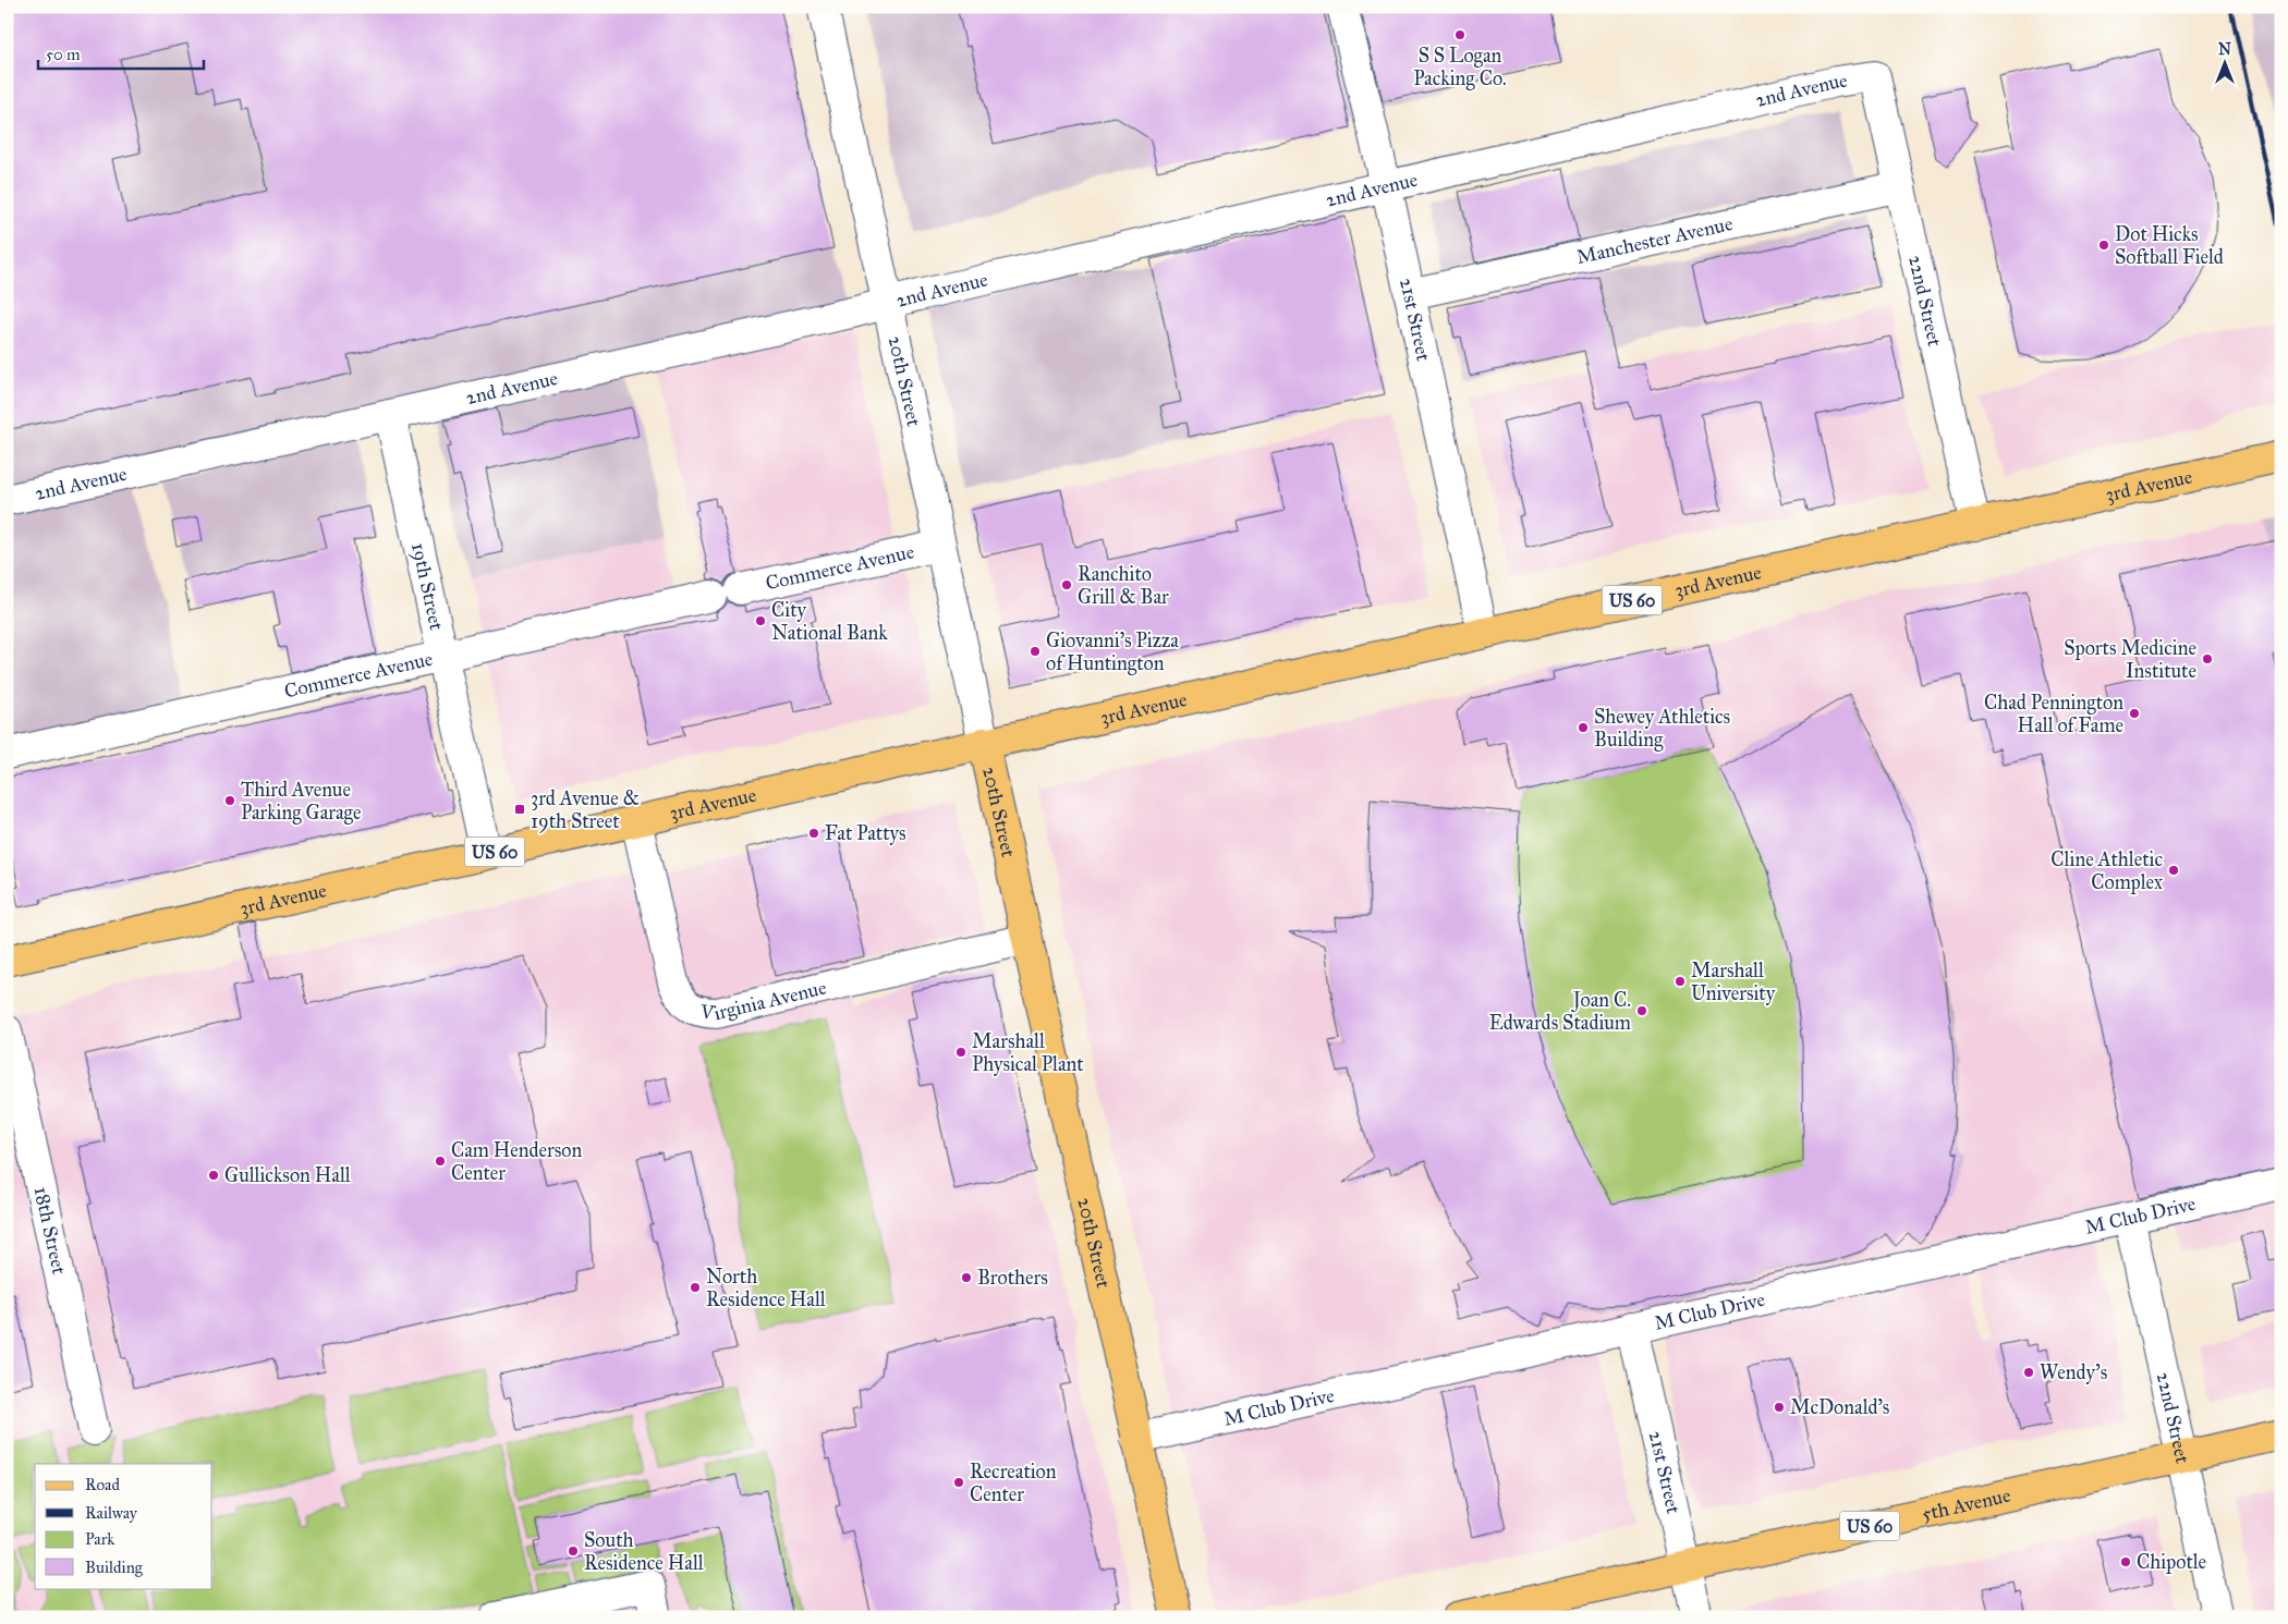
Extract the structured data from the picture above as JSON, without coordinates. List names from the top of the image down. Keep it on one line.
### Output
{"streets":{"main road":["20th Street","3rd Avenue","US 60","5th Avenue"],"street":["2nd Avenue","Manchester Avenue","22nd Street","21st Street","Commerce Avenue","19th Street","Virginia Avenue","M Club Drive","18th Street"]},"crossings":[["2nd Avenue","22nd Street"],["2nd Avenue","21st Street"],["2nd Avenue","20th Street"],["2nd Avenue","19th Street"],["Manchester Avenue","22nd Street"],["Manchester Avenue","21st Street"],["22nd Street","3rd Avenue"],["22nd Street","M Club Drive"],["22nd Street","5th Avenue"],["21st Street","3rd Avenue"],["21st Street","M Club Drive"],["21st Street","5th Avenue"],["20th Street","3rd Avenue"],["20th Street","Commerce Avenue"],["20th Street","Virginia Avenue"],["20th Street","M Club Drive"],["3rd Avenue","19th Street"],["3rd Avenue","Virginia Avenue"],["Commerce Avenue","19th Street"]],"places":{"other":["S S Logan Packing Co.","Dot Hicks Softball Field","Ranchito Grill & Bar","City National Bank","Giovanni's Pizza of Huntington","Sports Medicine Institute","Chad Pennington Hall of Fame","Shewey Athletics Building","Third Avenue Parking Garage","Fat Pattys","Cline Athletic Complex","Marshall University","Joan C. Edwards Stadium","Marshall Physical Plant","Cam Henderson Center","Gullickson Hall","Brothers","North Residence Hall","Wendy's","McDonald's","Recreation Center","South Residence Hall","Chipotle"],"transit":["3rd Avenue & 19th Street"]},"legend":["Road","Railway","Park","Building"],"scale_bar":"50 m","north":"top"}
